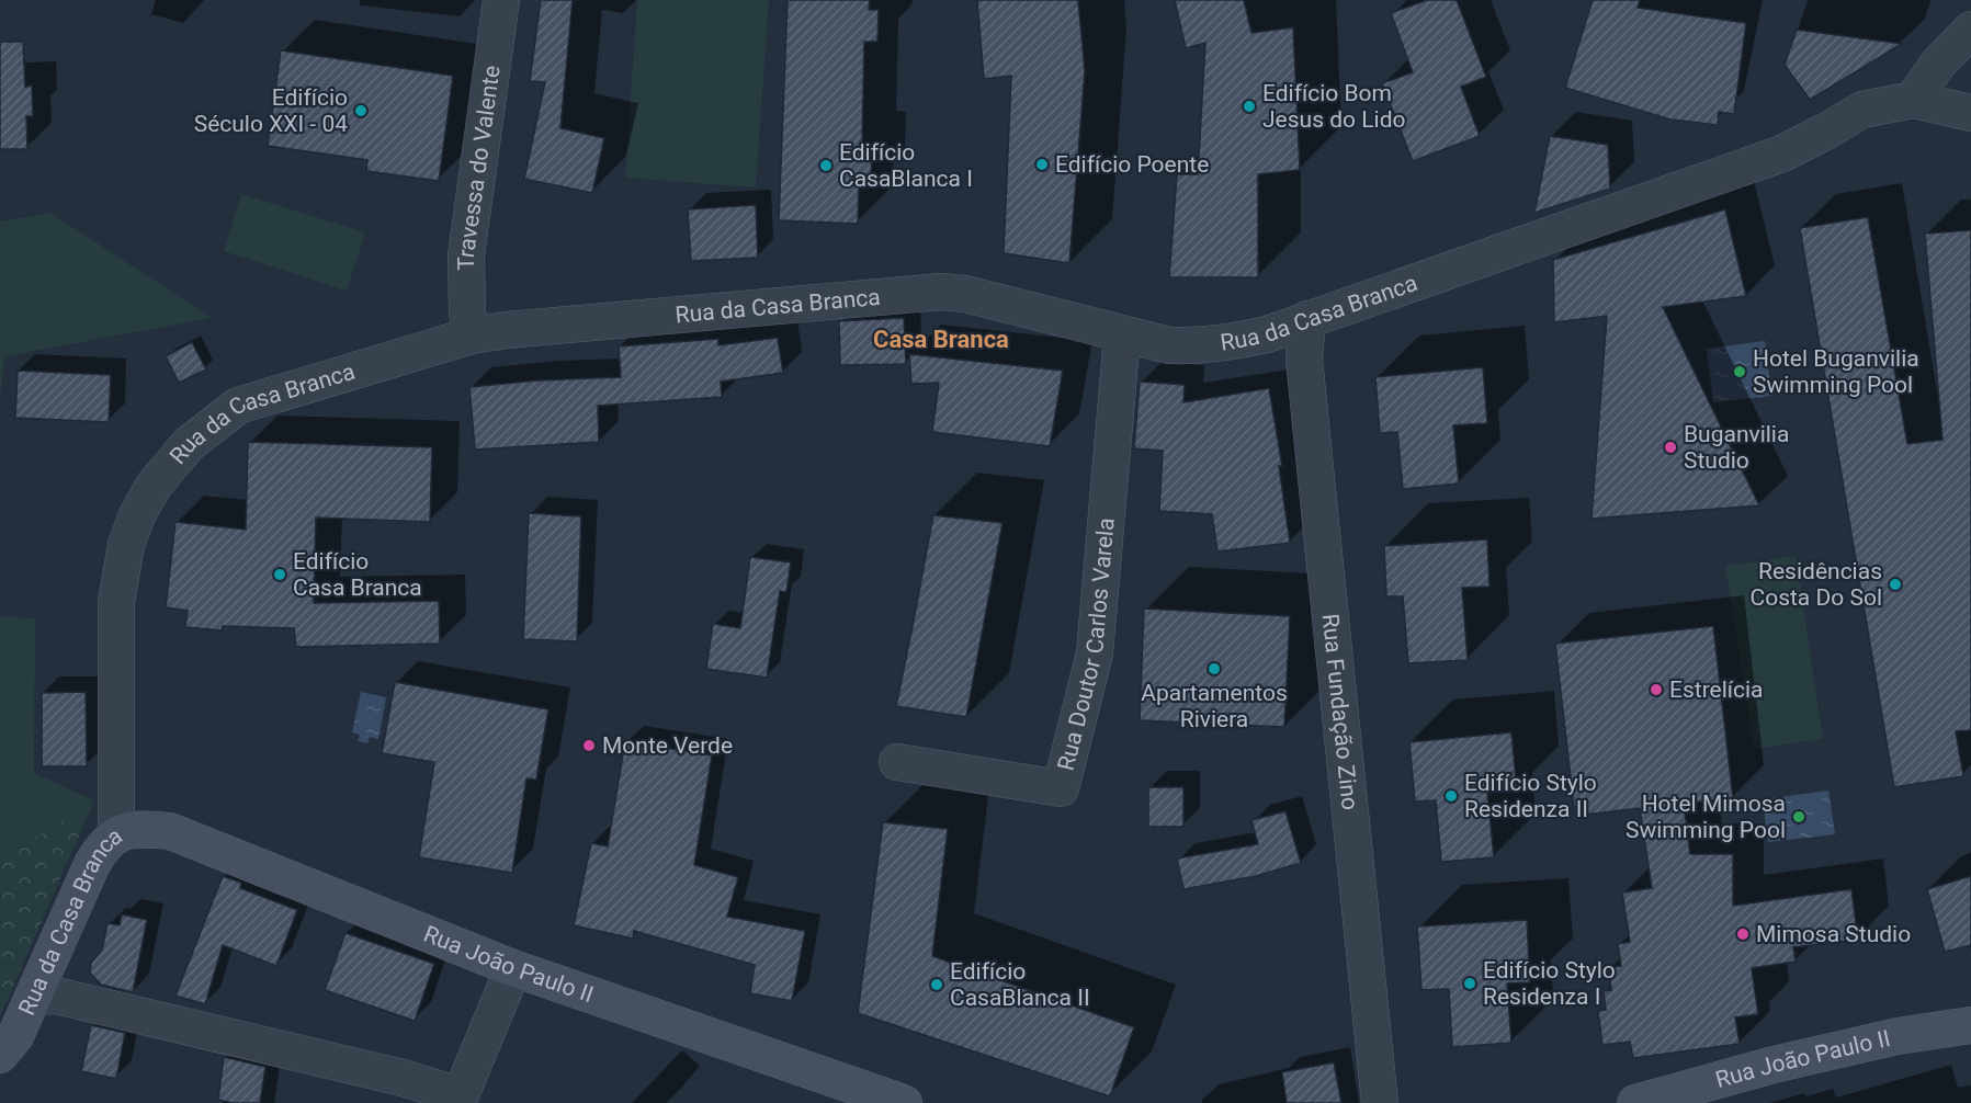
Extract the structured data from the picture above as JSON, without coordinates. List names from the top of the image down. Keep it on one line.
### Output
{"streets":{"street":["Travessa do Valente","Rua da Casa Branca","Rua Doutor Carlos Varela","Rua Fundação Zino","Rua João Paulo II"]},"crossings":[["Travessa do Valente","Rua da Casa Branca"],["Rua da Casa Branca","Rua Doutor Carlos Varela"],["Rua da Casa Branca","Rua Fundação Zino"],["Rua da Casa Branca","Rua João Paulo II"]],"districts":["Casa Branca"],"places":["Edifício Bom Jesus do Lido","Edifício Século XXI - 04","Edifício Poente","Edifício CasaBlanca I","Hotel Buganvilia Swimming Pool","Buganvilia Studio","Edifício Casa Branca","Residências Costa Do Sol","Apartamentos Riviera","Estrelícia","Monte Verde","Edifício Stylo Residenza II","Hotel Mimosa Swimming Pool","Mimosa Studio","Edifício Stylo Residenza I","Edifício CasaBlanca II"]}
